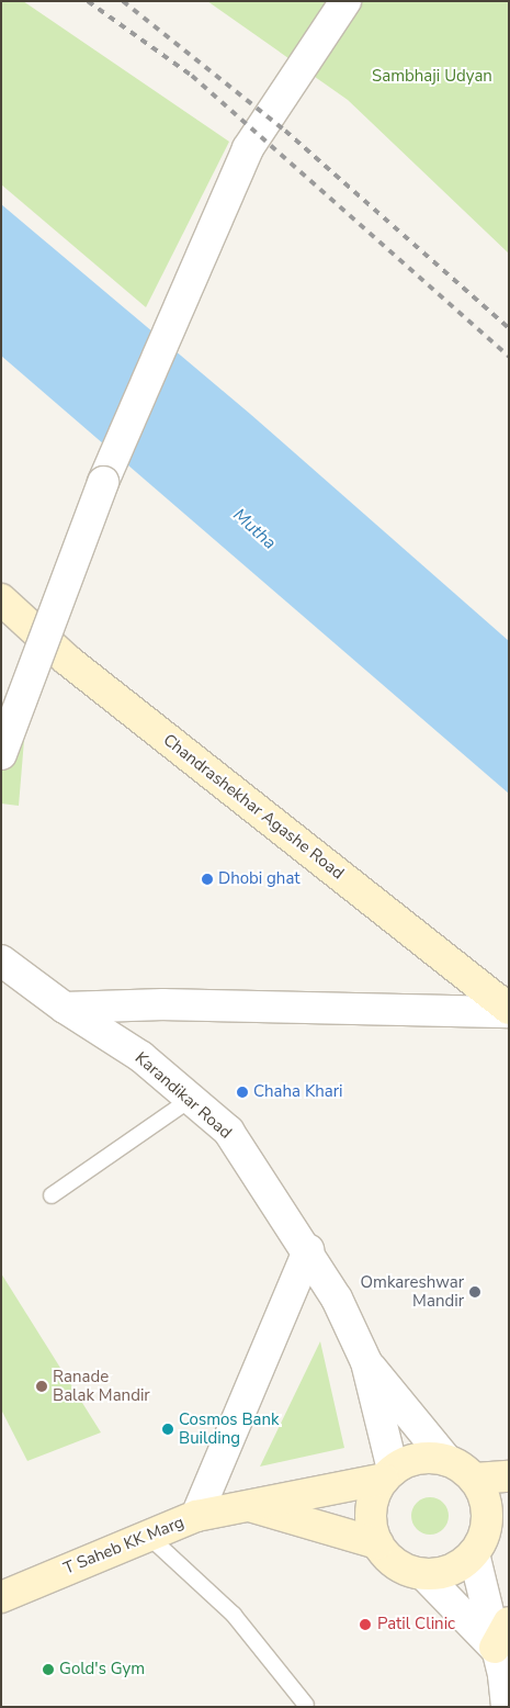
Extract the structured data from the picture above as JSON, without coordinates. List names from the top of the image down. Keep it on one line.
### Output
{"streets":{"street":["Chandrashekhar Agashe Road","Karandikar Road","T Saheb KK Marg"]},"water":["Mutha"],"parks":["Sambhaji Udyan"],"places":["Dhobi ghat","Chaha Khari","Omkareshwar Mandir","Ranade Balak Mandir","Cosmos Bank Building","Patil Clinic","Gold's Gym"]}
